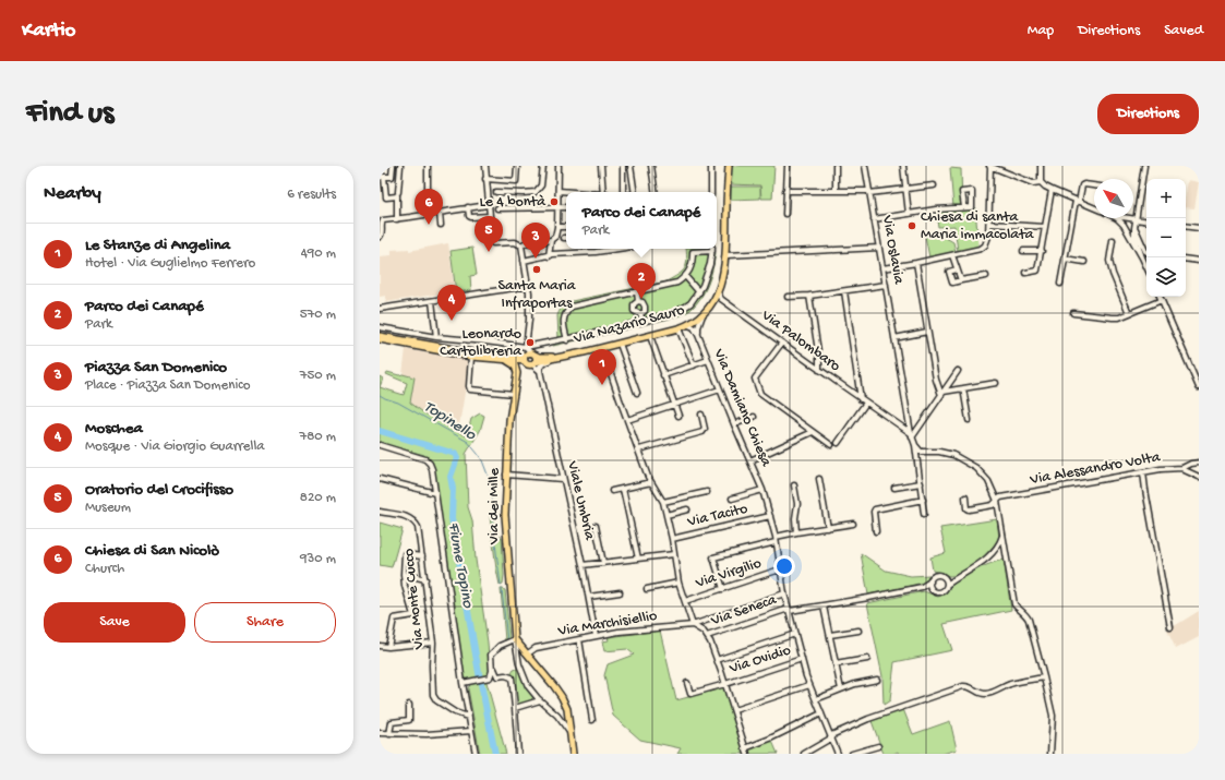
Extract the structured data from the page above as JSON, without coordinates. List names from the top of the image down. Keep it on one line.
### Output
{"streets":{"main road":["Via Nazario Sauro","Via dei Mille"],"street":["Via Oslavia","Via Palombaro","Via Damiano Chiesa","Via Alessandro Volta","Viale Umbria","Via Tacito","Via Virgilio","Via Monte Cucco","Via Seneca","Via Marchisiellio","Via Ovidio"]},"crossings":[["Via Oslavia","Via Palombaro"],["Via Nazario Sauro","Via Palombaro"],["Via Nazario Sauro","Via Damiano Chiesa"],["Via Damiano Chiesa","Via Tacito"],["Via Damiano Chiesa","Via Virgilio"],["Via Damiano Chiesa","Via Seneca"],["Via Damiano Chiesa","Via Marchisiellio"],["Via Damiano Chiesa","Via Ovidio"],["Viale Umbria","Via Marchisiellio"]],"water":["Topinello","Fiume Topino"],"places":["Le 4 bontà","Chiesa di santa Maria immacolata","Santa Maria Infraportas","Leonardo Cartolibreria"],"north":"top left","page":{"header":"Kartio","nav":["Map","Directions","Saved"],"buttons":["Directions",["Save","Share"]],"title":"Find us","heading":["Nearby","6 results"],"map_buttons":["+","−"],"pins":["6","5","3","2","4","1"],"popup":["Parco dei Canapé","Park"],"list":[{"mark":"1","name":"Le Stanze di Angelina","note":"Hotel · Via Guglielmo Ferrero","value":"490 m"},{"mark":"2","name":"Parco dei Canapé","note":"Park","value":"570 m"},{"mark":"3","name":"Piazza San Domenico","note":"Place · Piazza San Domenico","value":"750 m"},{"mark":"4","name":"Moschea","note":"Mosque · Via Giorgio Guarrella","value":"780 m"},{"mark":"5","name":"Oratorio del Crocifisso","note":"Museum","value":"820 m"},{"mark":"6","name":"Chiesa di San Nicolò","note":"Church","value":"930 m"}]}}
